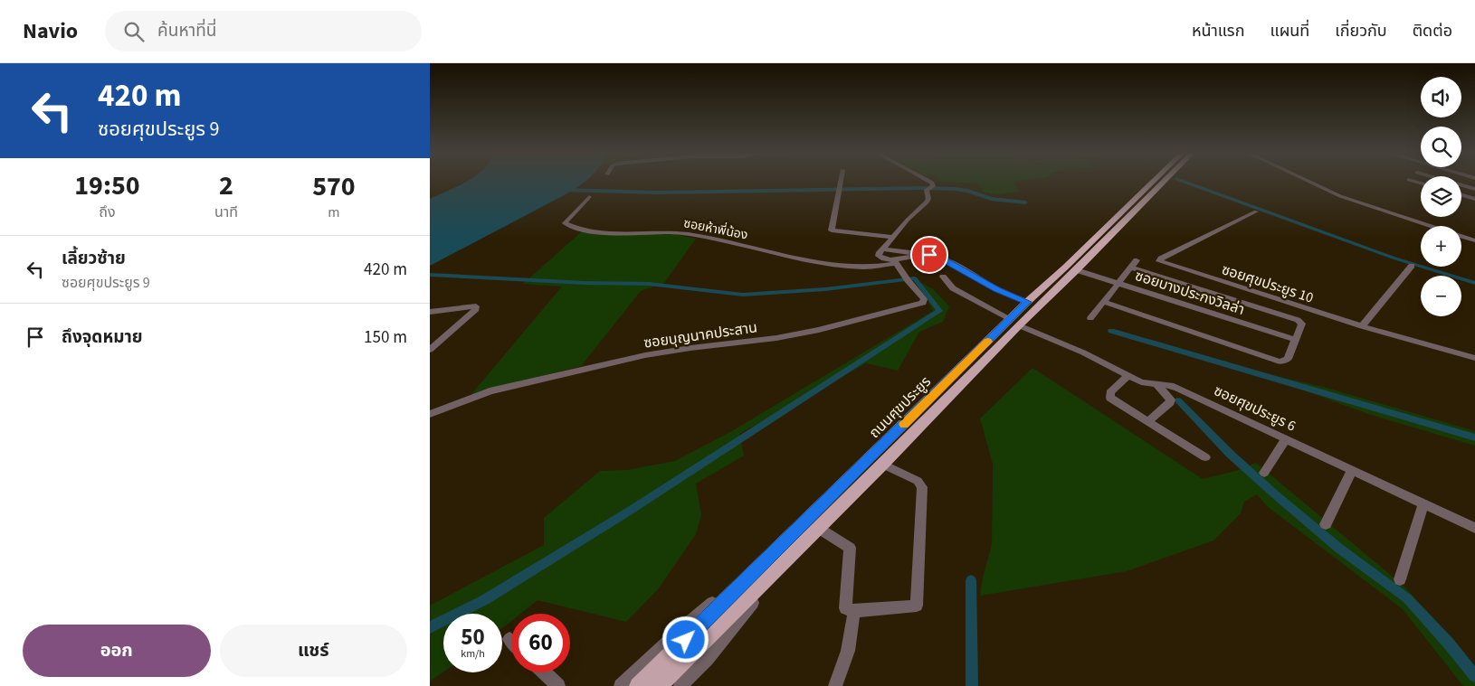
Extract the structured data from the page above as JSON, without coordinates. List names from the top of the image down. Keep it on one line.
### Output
{"streets":{"main road":["ถนนศุขประยูร"],"street":["ซอยห้าพี่น้อง","ซอยศุขประยูร 10","ซอยบางประกงวิลล่า","ซอยบุญนาคประสาน","ซอยศุขประยูร 6"]},"crossings":[["ซอยห้าพี่น้อง","ซอยบุญนาคประสาน"],["ซอยบางประกงวิลล่า","ถนนศุขประยูร"],["ถนนศุขประยูร","ซอยศุขประยูร 6"]],"page":{"header":"Navio","search":"ค้นหาที่นี่","nav":["หน้าแรก","แผนที่","เกี่ยวกับ","ติดต่อ"],"turn":["420 m","ซอยศุขประยูร 9"],"map_buttons":["+","−"],"eta":["19:50","ถึง","2","นาที","570","m"],"list":[{"name":"เลี้ยวซ้าย","note":"ซอยศุขประยูร 9","value":"420 m"},{"name":"ถึงจุดหมาย","value":"150 m"}],"speed":"50 km/h","limit":"60","buttons":["ออก","แชร์"]}}
